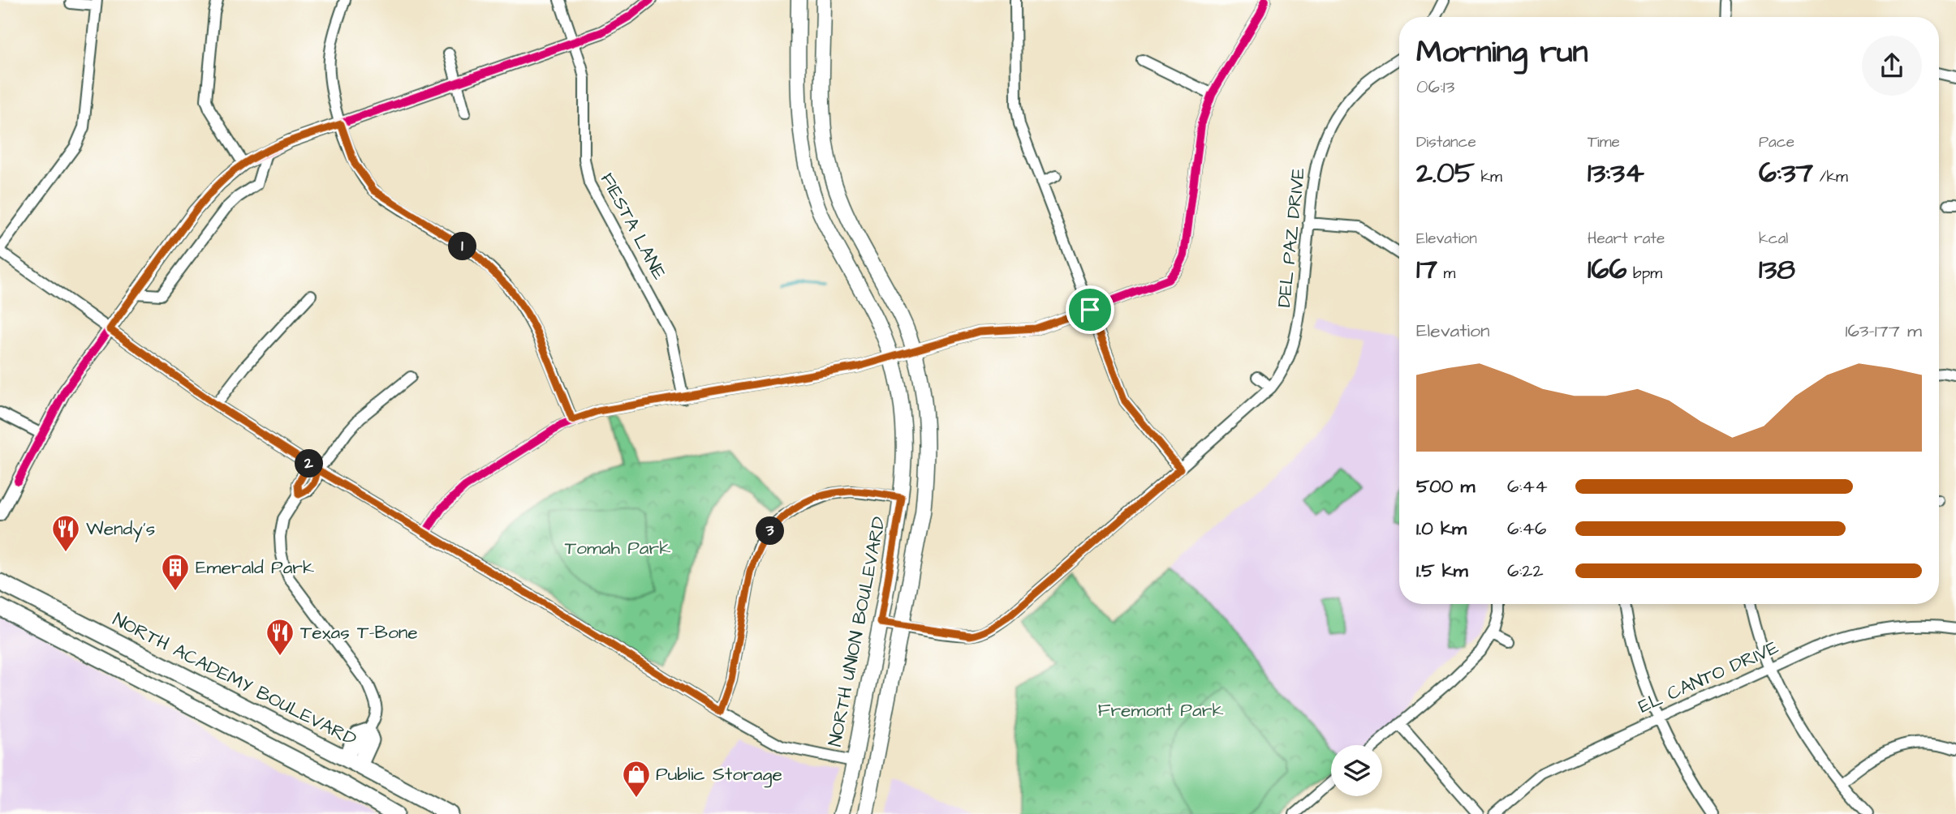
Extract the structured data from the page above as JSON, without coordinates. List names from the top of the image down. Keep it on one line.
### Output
{"streets":{"highway":["NORTH ACADEMY BOULEVARD"],"main road":["NORTH UNION BOULEVARD"],"street":["FIESTA LANE","DEL PAZ DRIVE","EL CANTO DRIVE"]},"crossings":[["DEL PAZ DRIVE","NORTH UNION BOULEVARD"]],"parks":["Tomah Park","Fremont Park"],"places":{"restaurant":["Wendy's","Texas T-Bone"],"building":["Emerald Park"],"shop":["Public Storage"]},"page":{"heading":["Morning run","06:13"],"stats":[["Distance","2.05 km"],["Time","13:34"],["Pace","6:37 /km"],["Elevation","17 m"],["Heart rate","166 bpm"],["kcal","138"]],"pins":["1","2","3"],"chart":["Elevation","163–177 m"],"list":[{"name":"500 m","note":"6:44"},{"name":"1.0 km","note":"6:46"},{"name":"1.5 km","note":"6:22"}]}}
